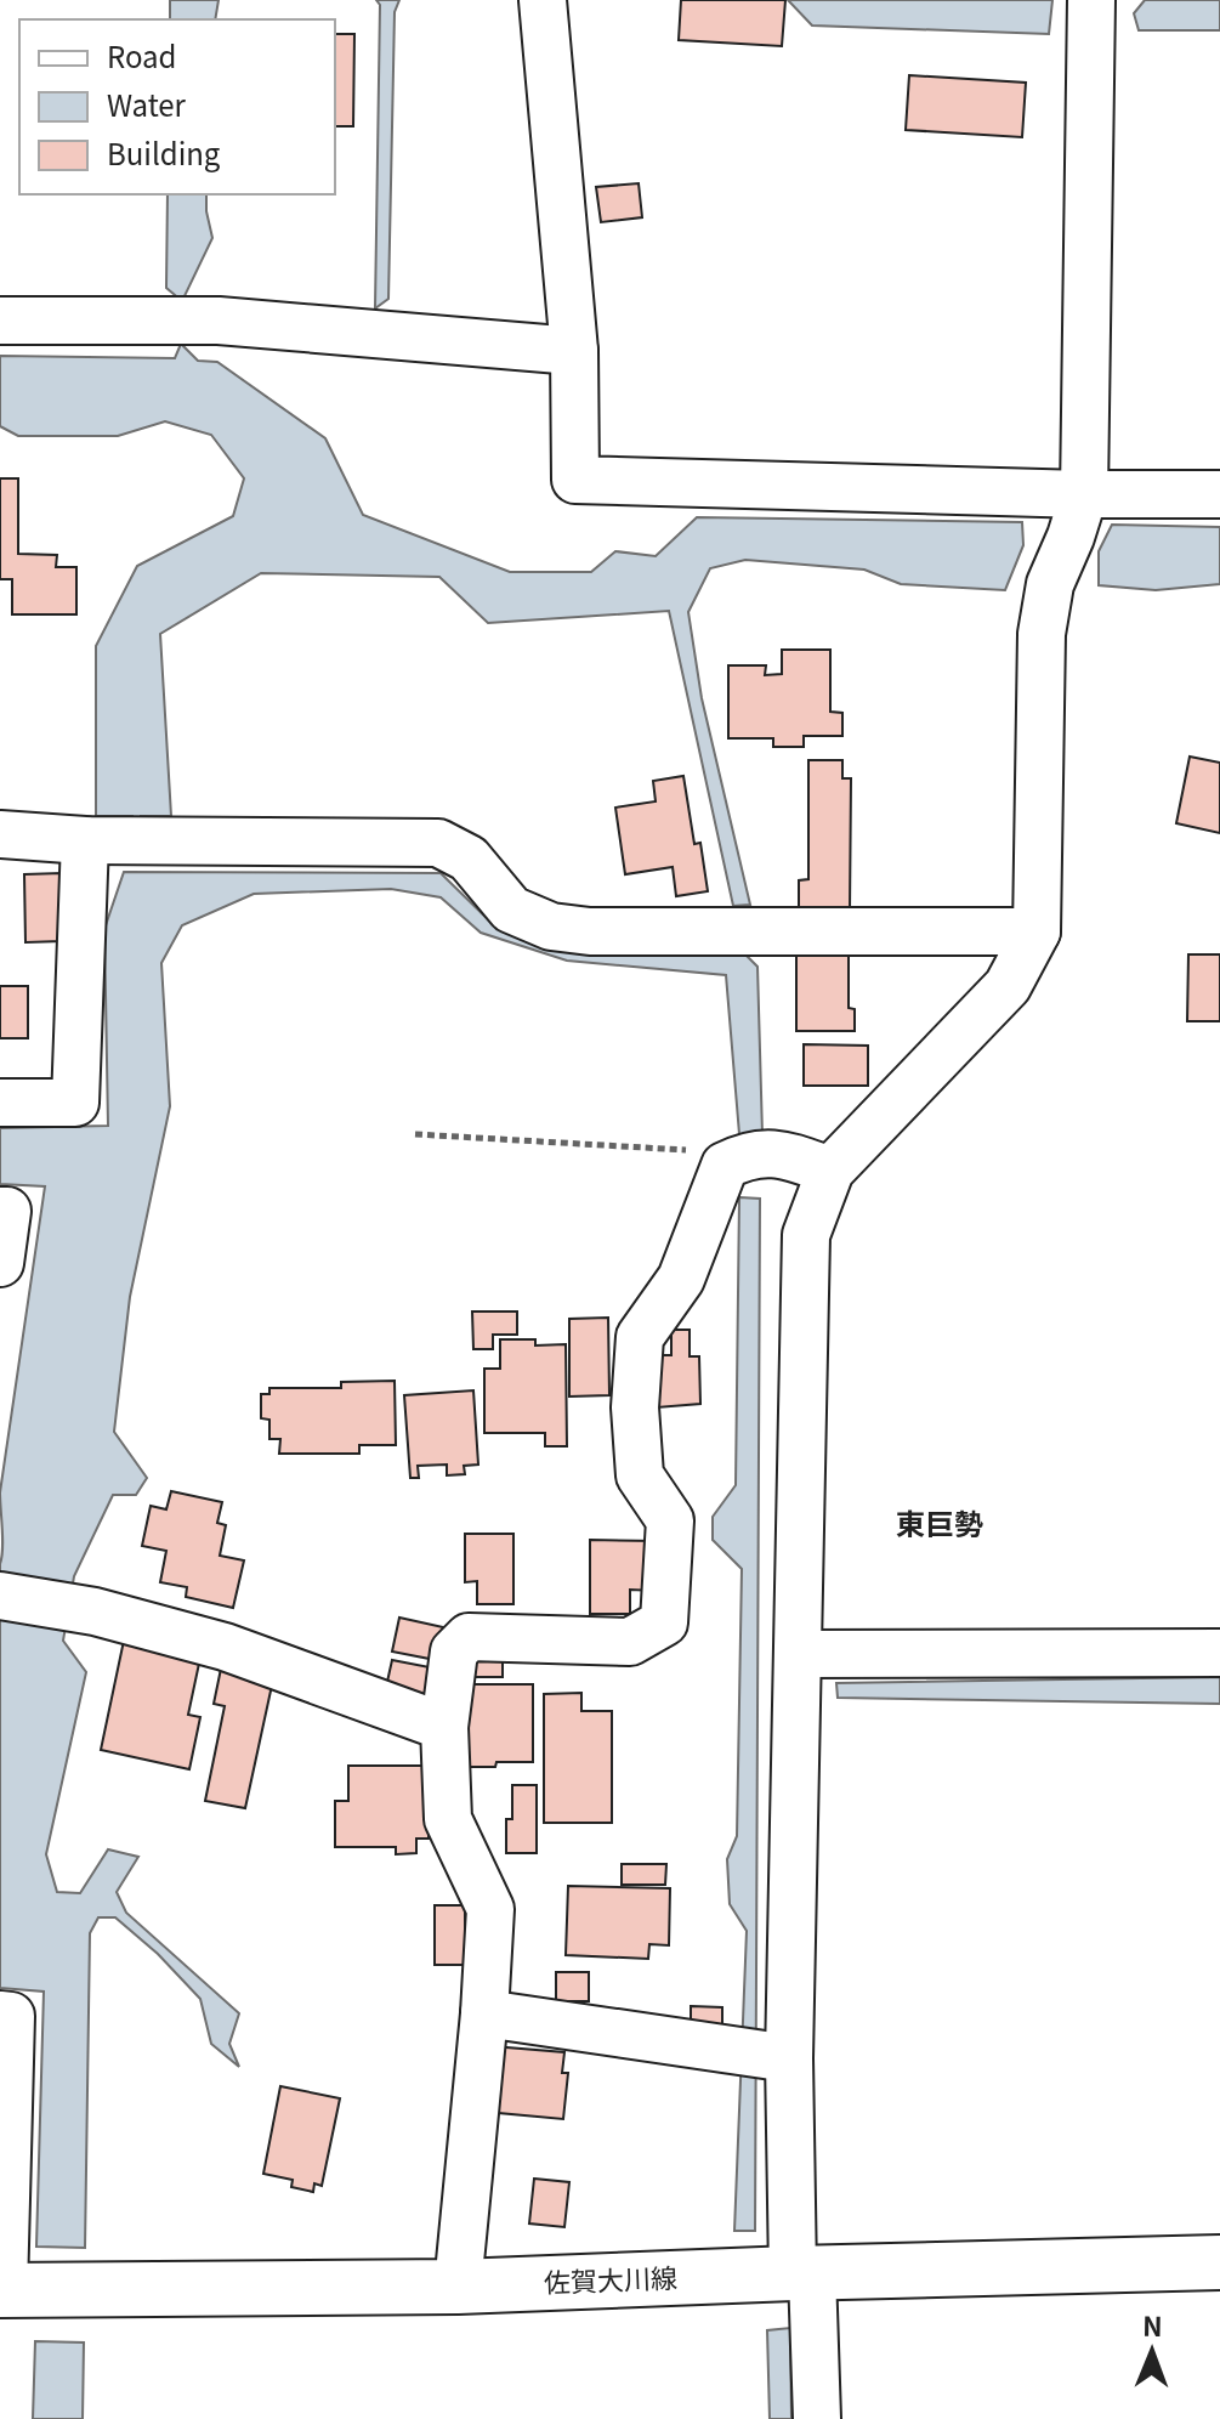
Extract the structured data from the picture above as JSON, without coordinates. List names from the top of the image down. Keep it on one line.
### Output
{"streets":{"main road":["佐賀大川線"]},"districts":["東巨勢"],"legend":["Road","Water","Building"],"north":"top"}
